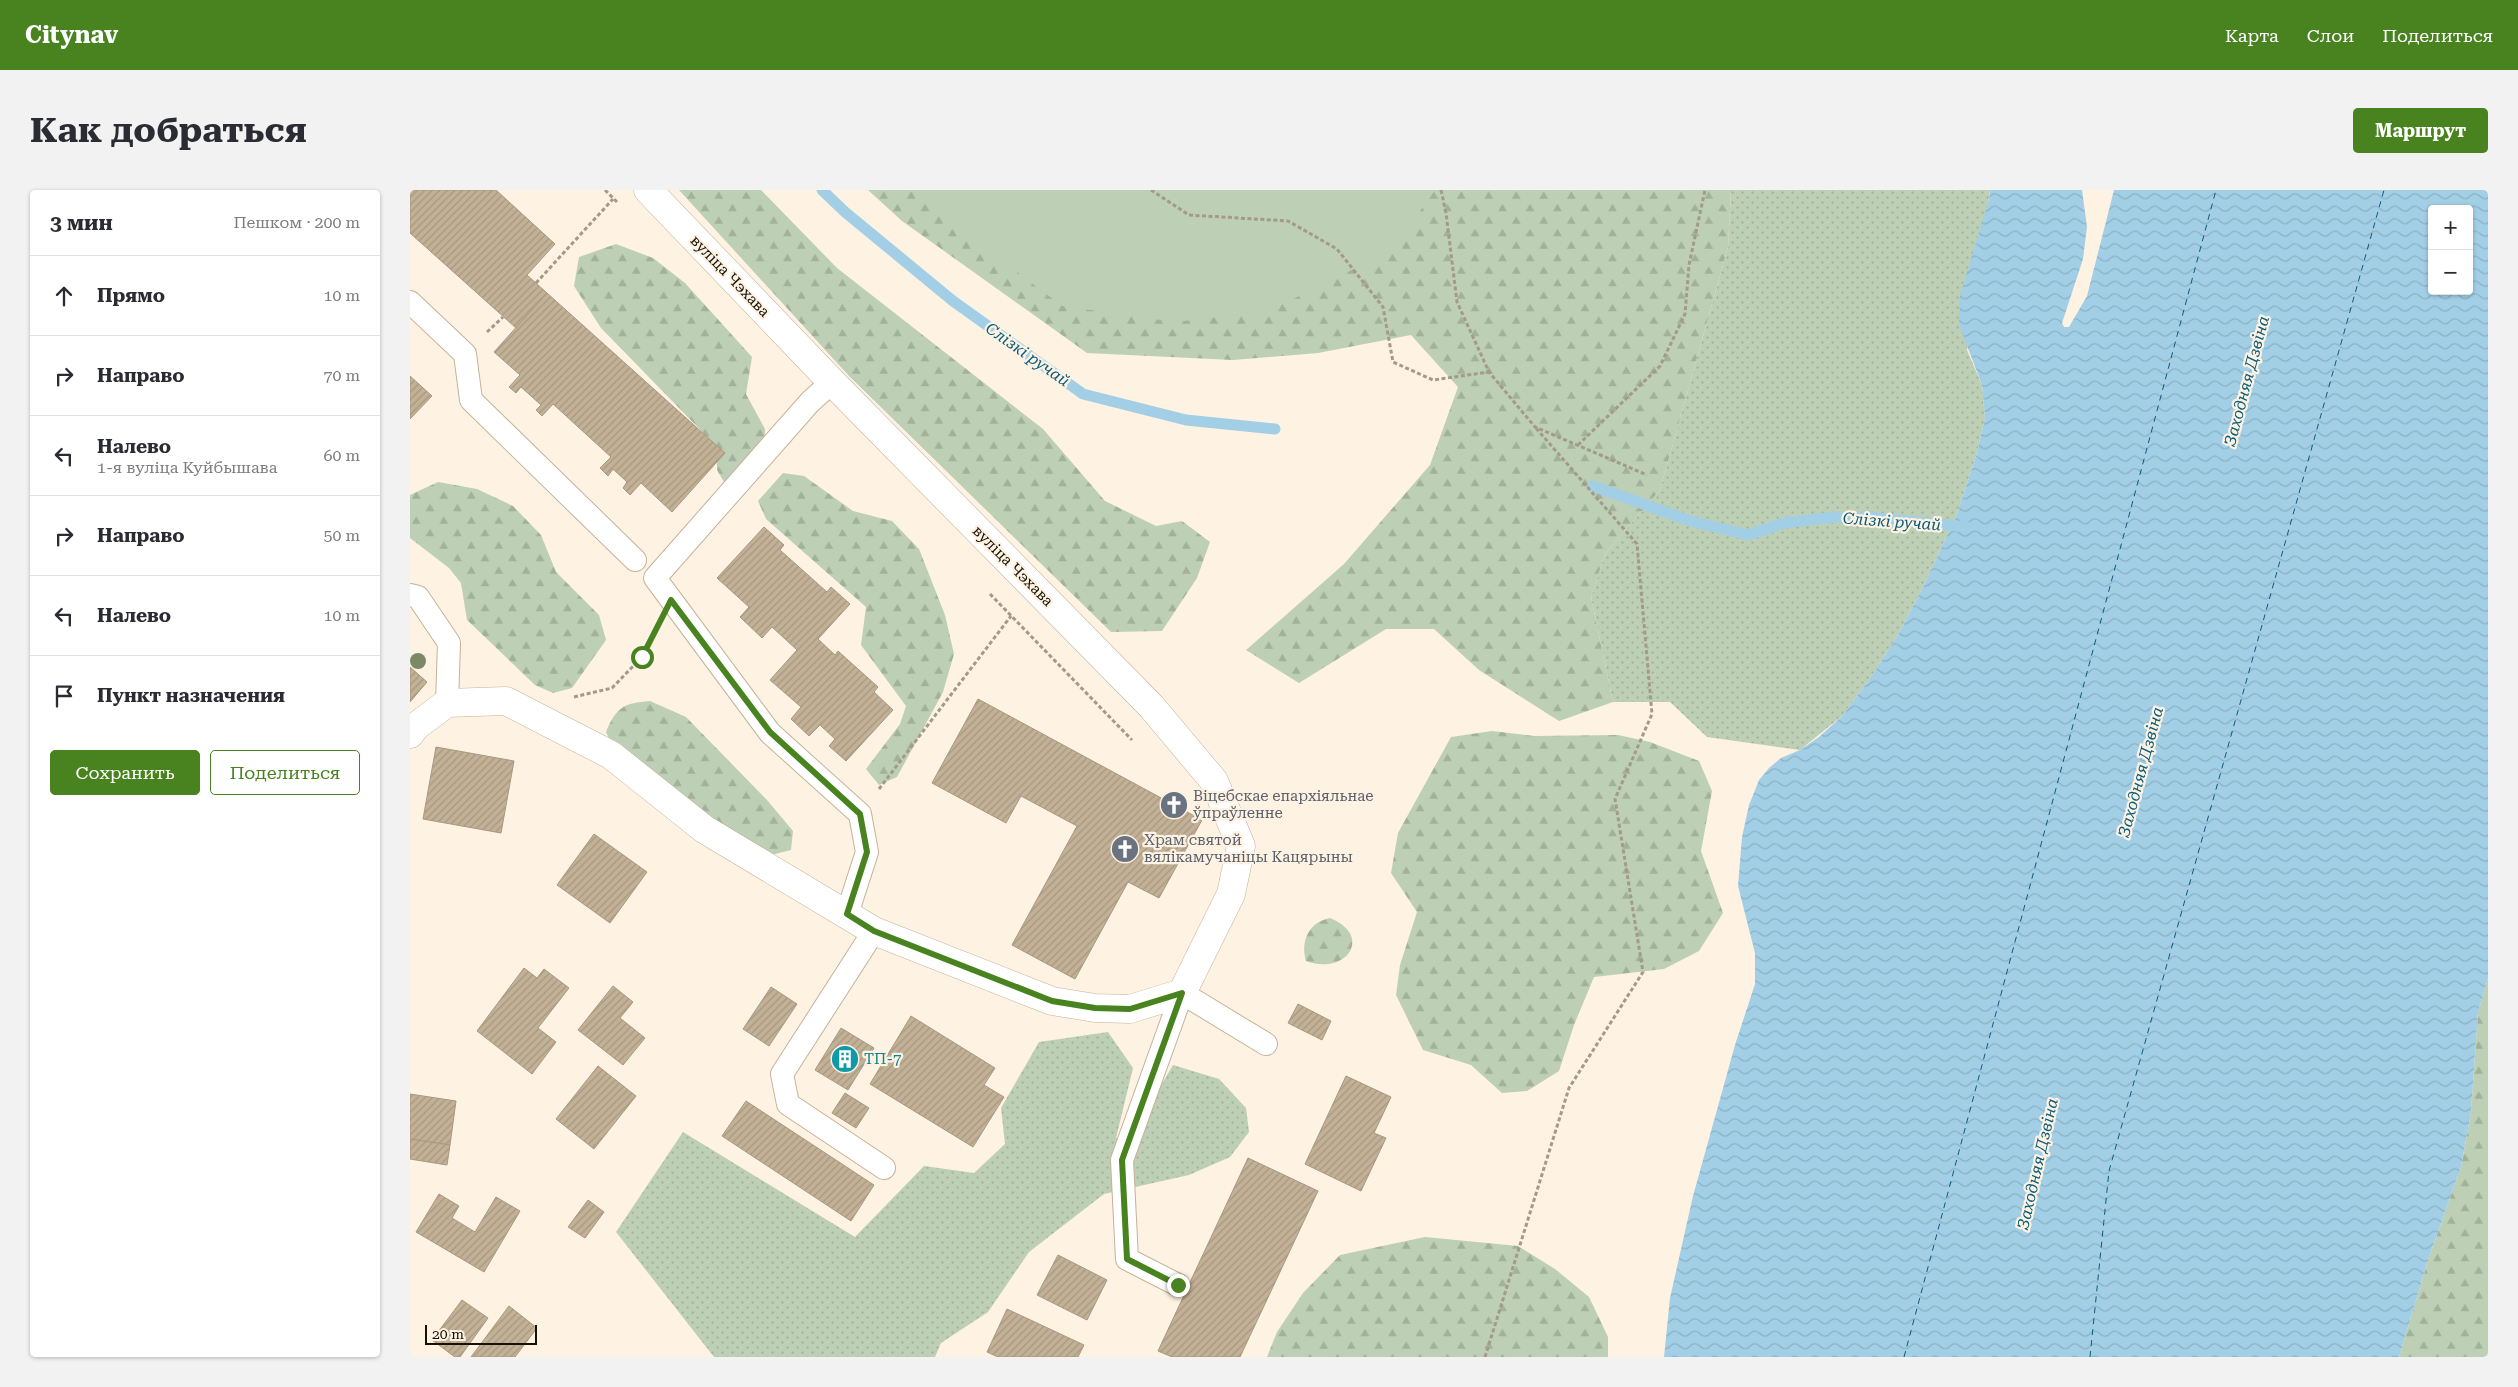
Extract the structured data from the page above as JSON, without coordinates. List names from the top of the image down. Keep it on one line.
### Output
{"streets":{"street":["вуліца Чэхава"]},"water":["Слізкі ручай","Заходняя Дзвіна"],"places":{"church":["Віцебскае епархіяльнае ўпраўленне","Храм святой вялікамучаніцы Кацярыны"],"building":["ТП-7"]},"scale_bar":"20 m","page":{"header":"Citynav","nav":["Карта","Слои","Поделиться"],"buttons":["Маршрут",["Сохранить","Поделиться"]],"title":"Как добраться","heading":["3 мин","Пешком · 200 m"],"map_buttons":["+","−"],"list":[["Прямо","10 m"],["Направо","70 m"],["Налево","1-я вуліца Куйбышава","60 m"],["Направо","50 m"],["Налево","10 m"],"Пункт назначения"],"scale":"20 m"}}
